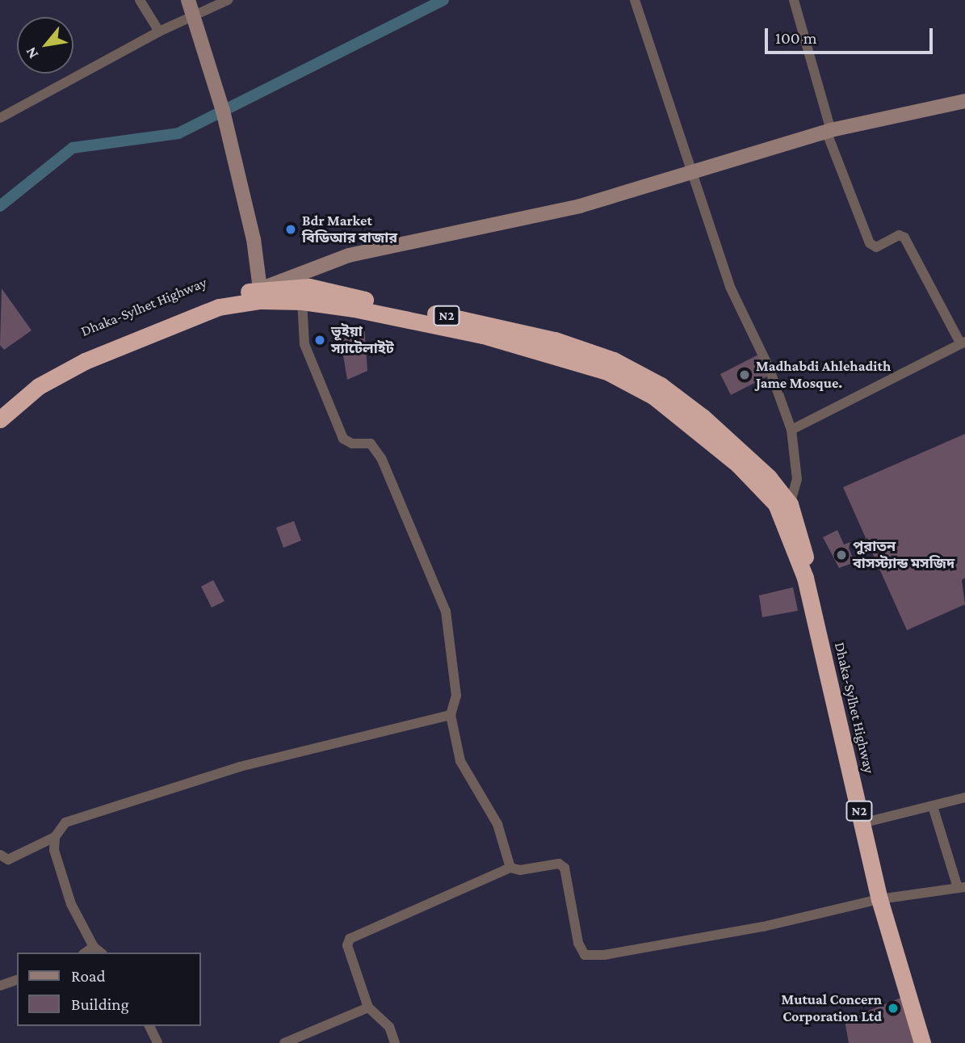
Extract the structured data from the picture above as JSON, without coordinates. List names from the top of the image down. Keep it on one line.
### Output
{"streets":{"highway":["Dhaka-Sylhet Highway","N2"]},"places":["Bdr Market বিডিআর বাজার","ভূইয়া স্যাটেলাইট","Madhabdi Ahlehadith Jame Mosque.","পুরাতন বাসস্ট্যান্ড মসজিদ","Mutual Concern Corporation Ltd"],"legend":["Road","Building"],"scale_bar":"100 m","north":"bottom left"}
